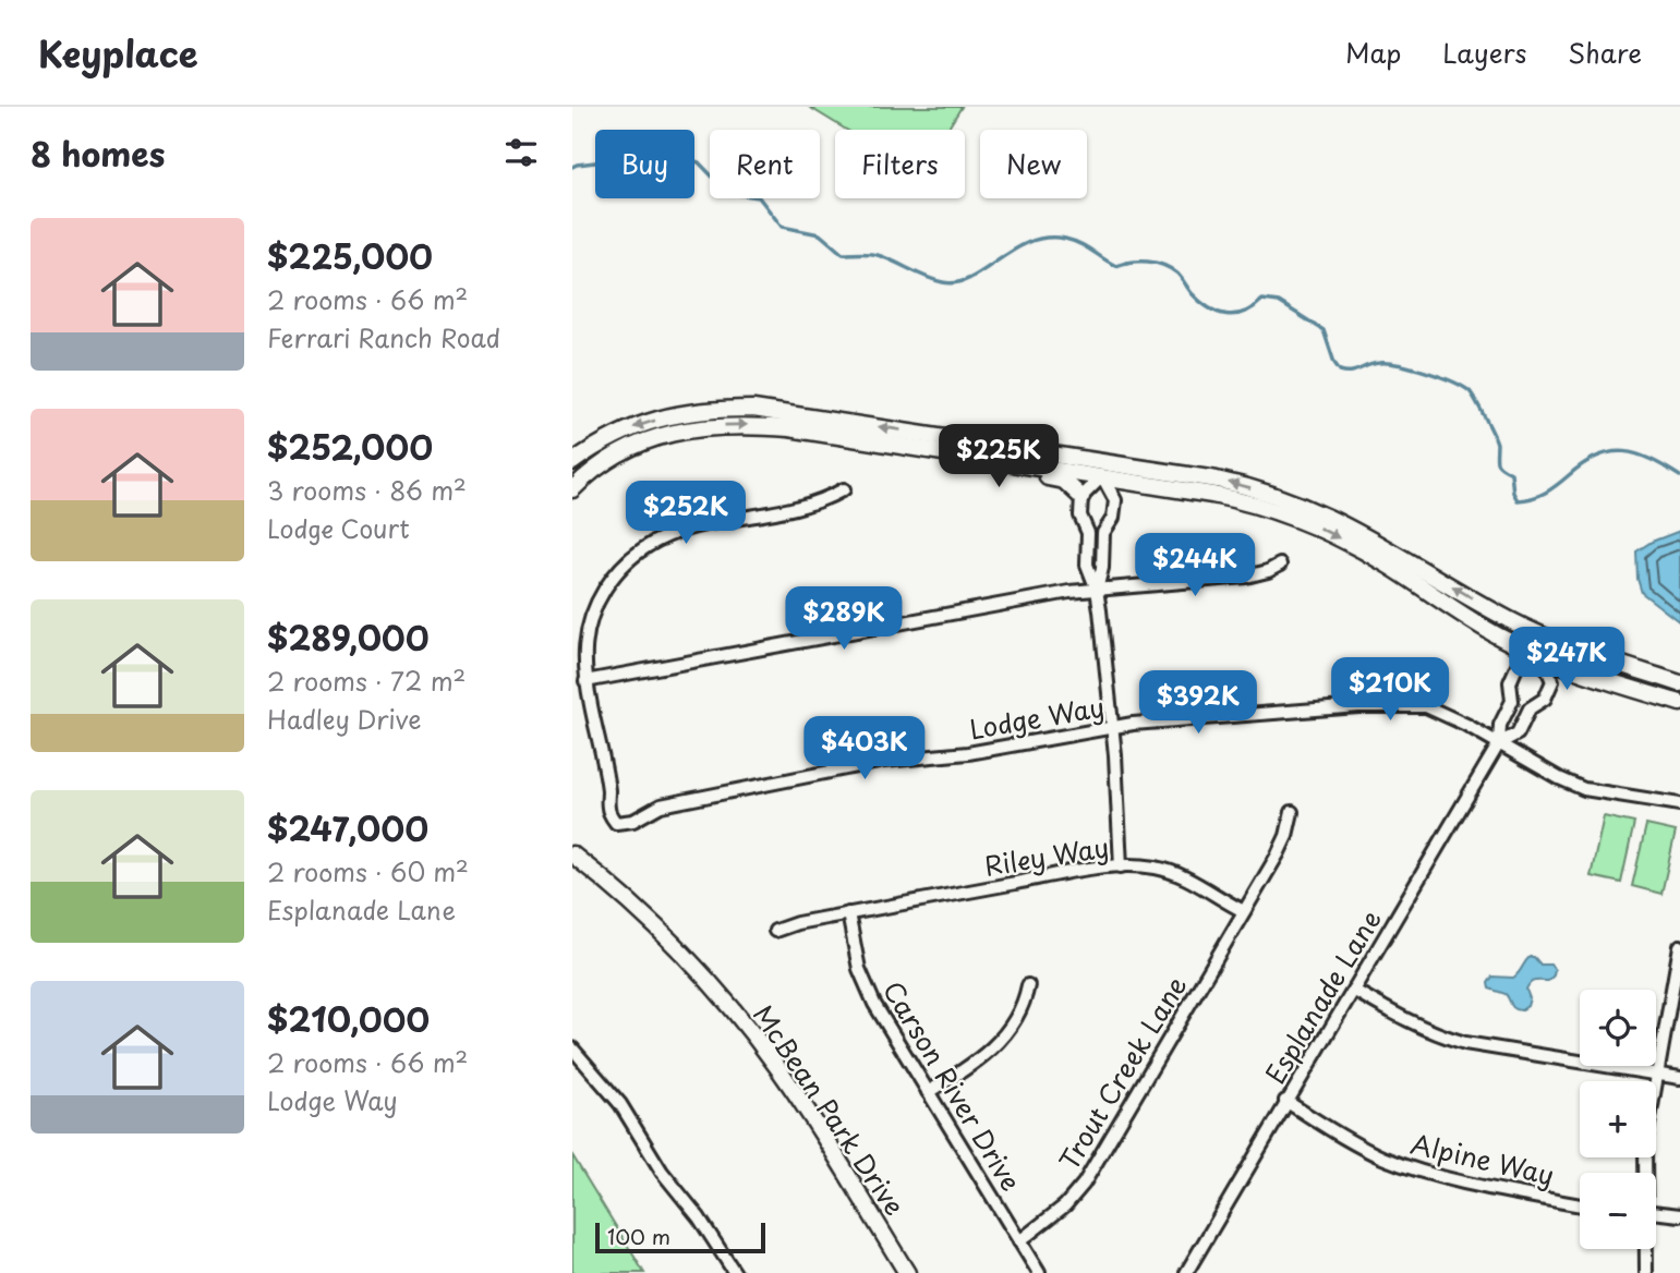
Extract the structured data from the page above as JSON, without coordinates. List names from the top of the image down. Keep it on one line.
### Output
{"streets":{"main road":["McBean Park Drive"],"street":["Lodge Way","Riley Way","Esplanade Lane","Trout Creek Lane","Carson River Drive","Alpine Way"]},"crossings":[["Lodge Way","Esplanade Lane"],["Riley Way","Trout Creek Lane"],["Riley Way","Carson River Drive"],["Esplanade Lane","Alpine Way"],["Trout Creek Lane","Carson River Drive"]],"scale_bar":"100 m","page":{"header":"Keyplace","nav":["Map","Layers","Share"],"heading":"8 homes","chip":["Buy","Rent","Filters","New"],"list":[{"name":"$225,000","note":"2 rooms · 66 m² · Ferrari Ranch Road"},{"name":"$252,000","note":"3 rooms · 86 m² · Lodge Court"},{"name":"$289,000","note":"2 rooms · 72 m² · Hadley Drive"},{"name":"$247,000","note":"2 rooms · 60 m² · Esplanade Lane"},{"name":"$210,000","note":"2 rooms · 66 m² · Lodge Way"}],"price":["$225K","$252K","$244K","$289K","$247K","$210K","$392K","$403K"],"map_buttons":["+","−"],"scale":"100 m"}}
